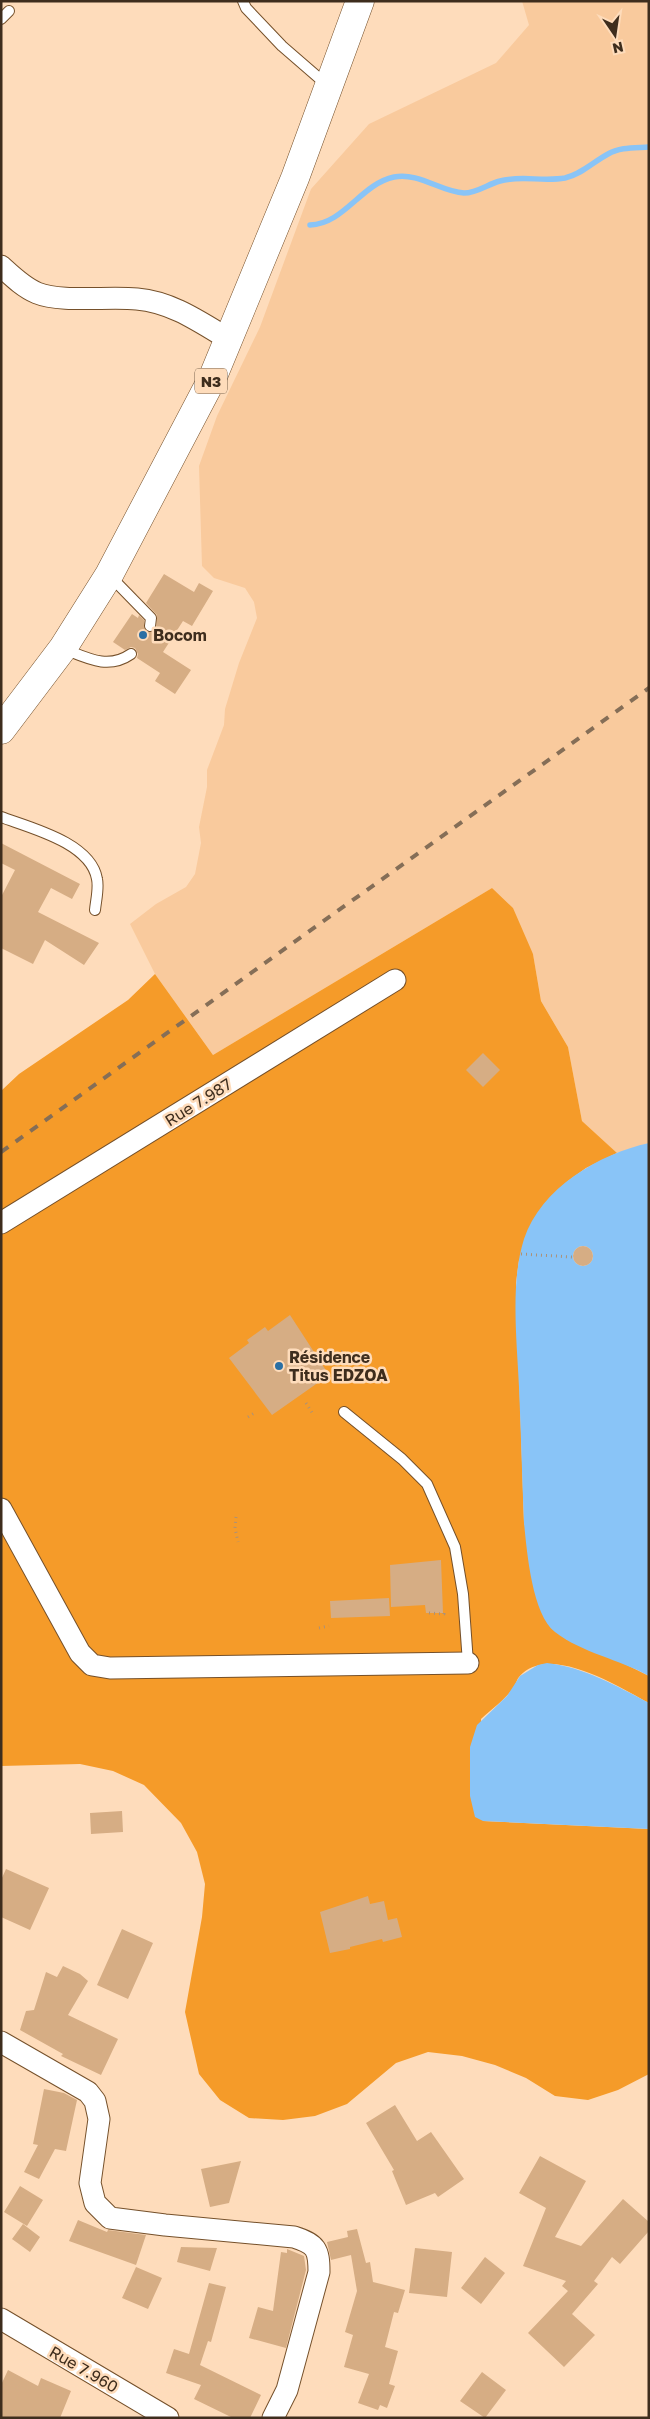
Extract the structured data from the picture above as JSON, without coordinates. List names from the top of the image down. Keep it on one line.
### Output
{"streets":{"highway":["N3"],"street":["Rue 7.987","Rue 7.960"]},"places":["Bocom","Résidence Titus EDZOA"],"north":"bottom"}
